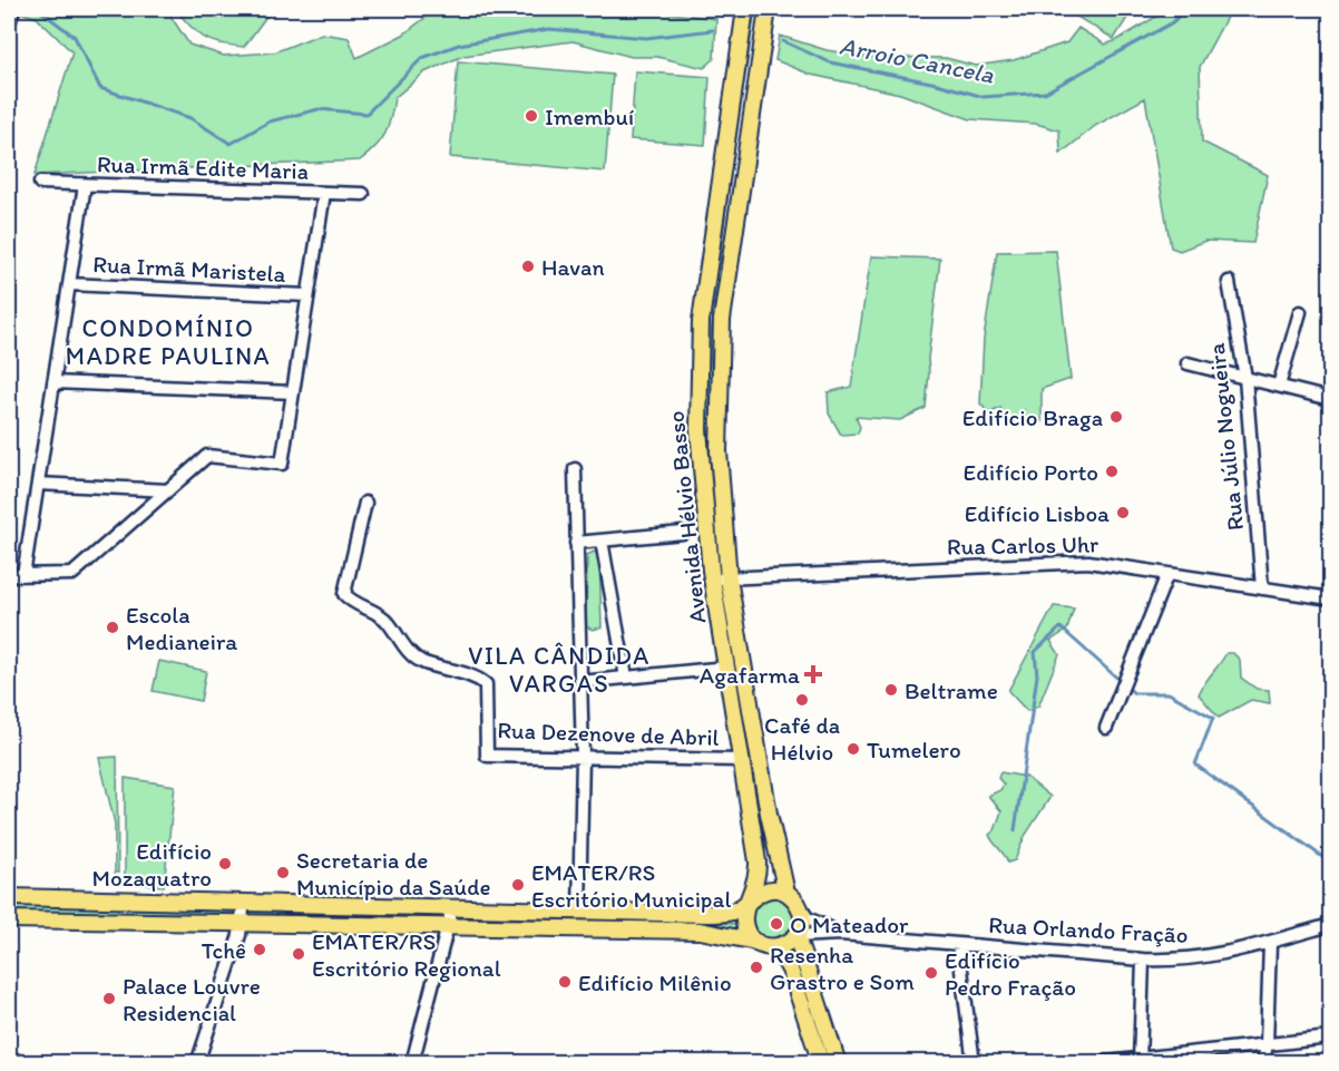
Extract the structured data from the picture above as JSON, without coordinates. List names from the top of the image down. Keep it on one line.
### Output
{"streets":{"main road":["Avenida Hélvio Basso"],"street":["Rua Irmã Edite Maria","Rua Irmã Maristela","Rua Júlio Nogueira","Rua Carlos Uhr","Rua Dezenove de Abril","Rua Orlando Fração"]},"crossings":[["Rua Júlio Nogueira","Rua Carlos Uhr"],["Avenida Hélvio Basso","Rua Carlos Uhr"],["Avenida Hélvio Basso","Rua Dezenove de Abril"],["Avenida Hélvio Basso","Rua Orlando Fração"]],"districts":["CONDOMÍNIO MADRE PAULINA","VILA CÂNDIDA VARGAS"],"water":["Arroio Cancela"],"places":{"other":["Imembuí","Havan","Edifício Braga","Edifício Porto","Edifício Lisboa","Escola Medianeira","Beltrame","Café da Hélvio","Tumelero","Edifício Mozaquatro","Secretaria de Município da Saúde","EMATER/RS Escritório Municipal","O Mateador","Tchê","EMATER/RS Escritório Regional","Resenha Grastro e Som","Edifício Pedro Fração","Edifício Milênio","Palace Louvre Residencial"],"health":["Agafarma"]}}
